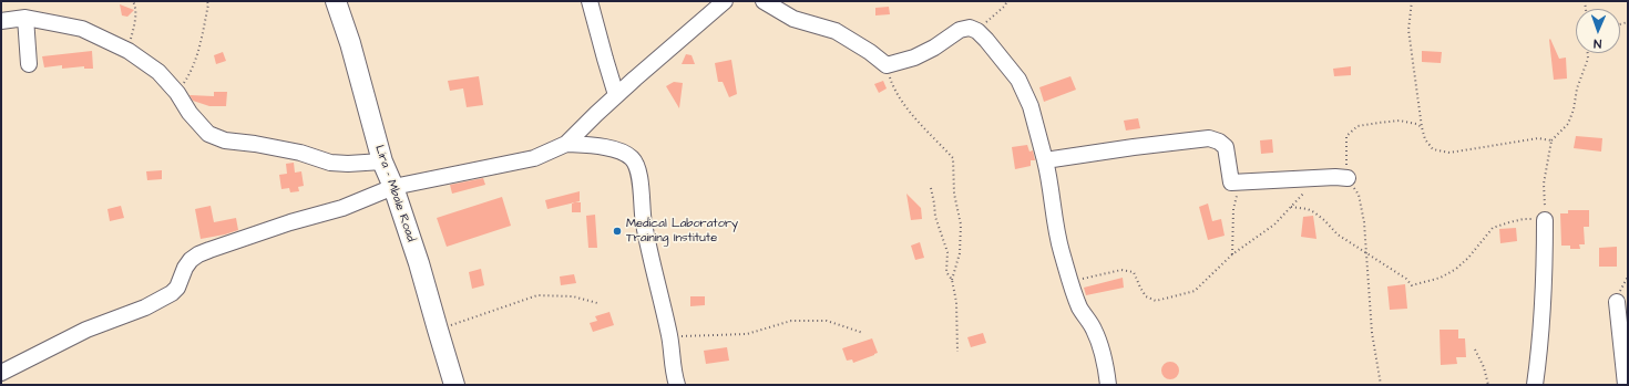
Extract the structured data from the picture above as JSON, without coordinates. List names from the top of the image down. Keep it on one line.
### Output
{"streets":{"main road":["Lira - Mbale Road"]},"places":["Medical Laboratory Training Institute"],"north":"bottom"}
